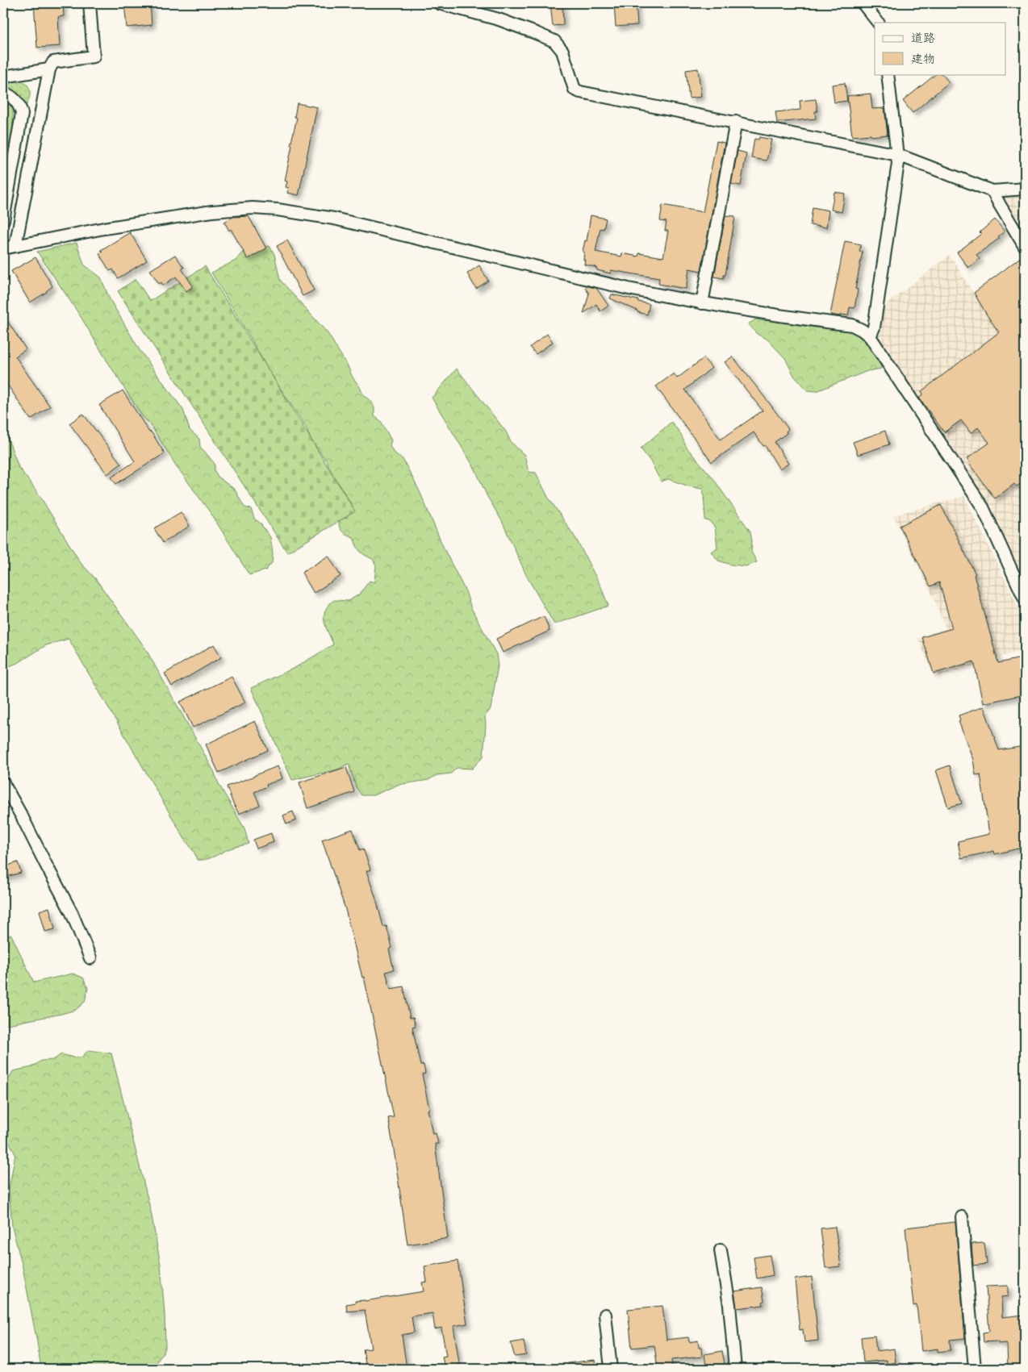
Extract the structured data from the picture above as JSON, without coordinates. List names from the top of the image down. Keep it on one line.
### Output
{"legend":["道路","建物"]}
